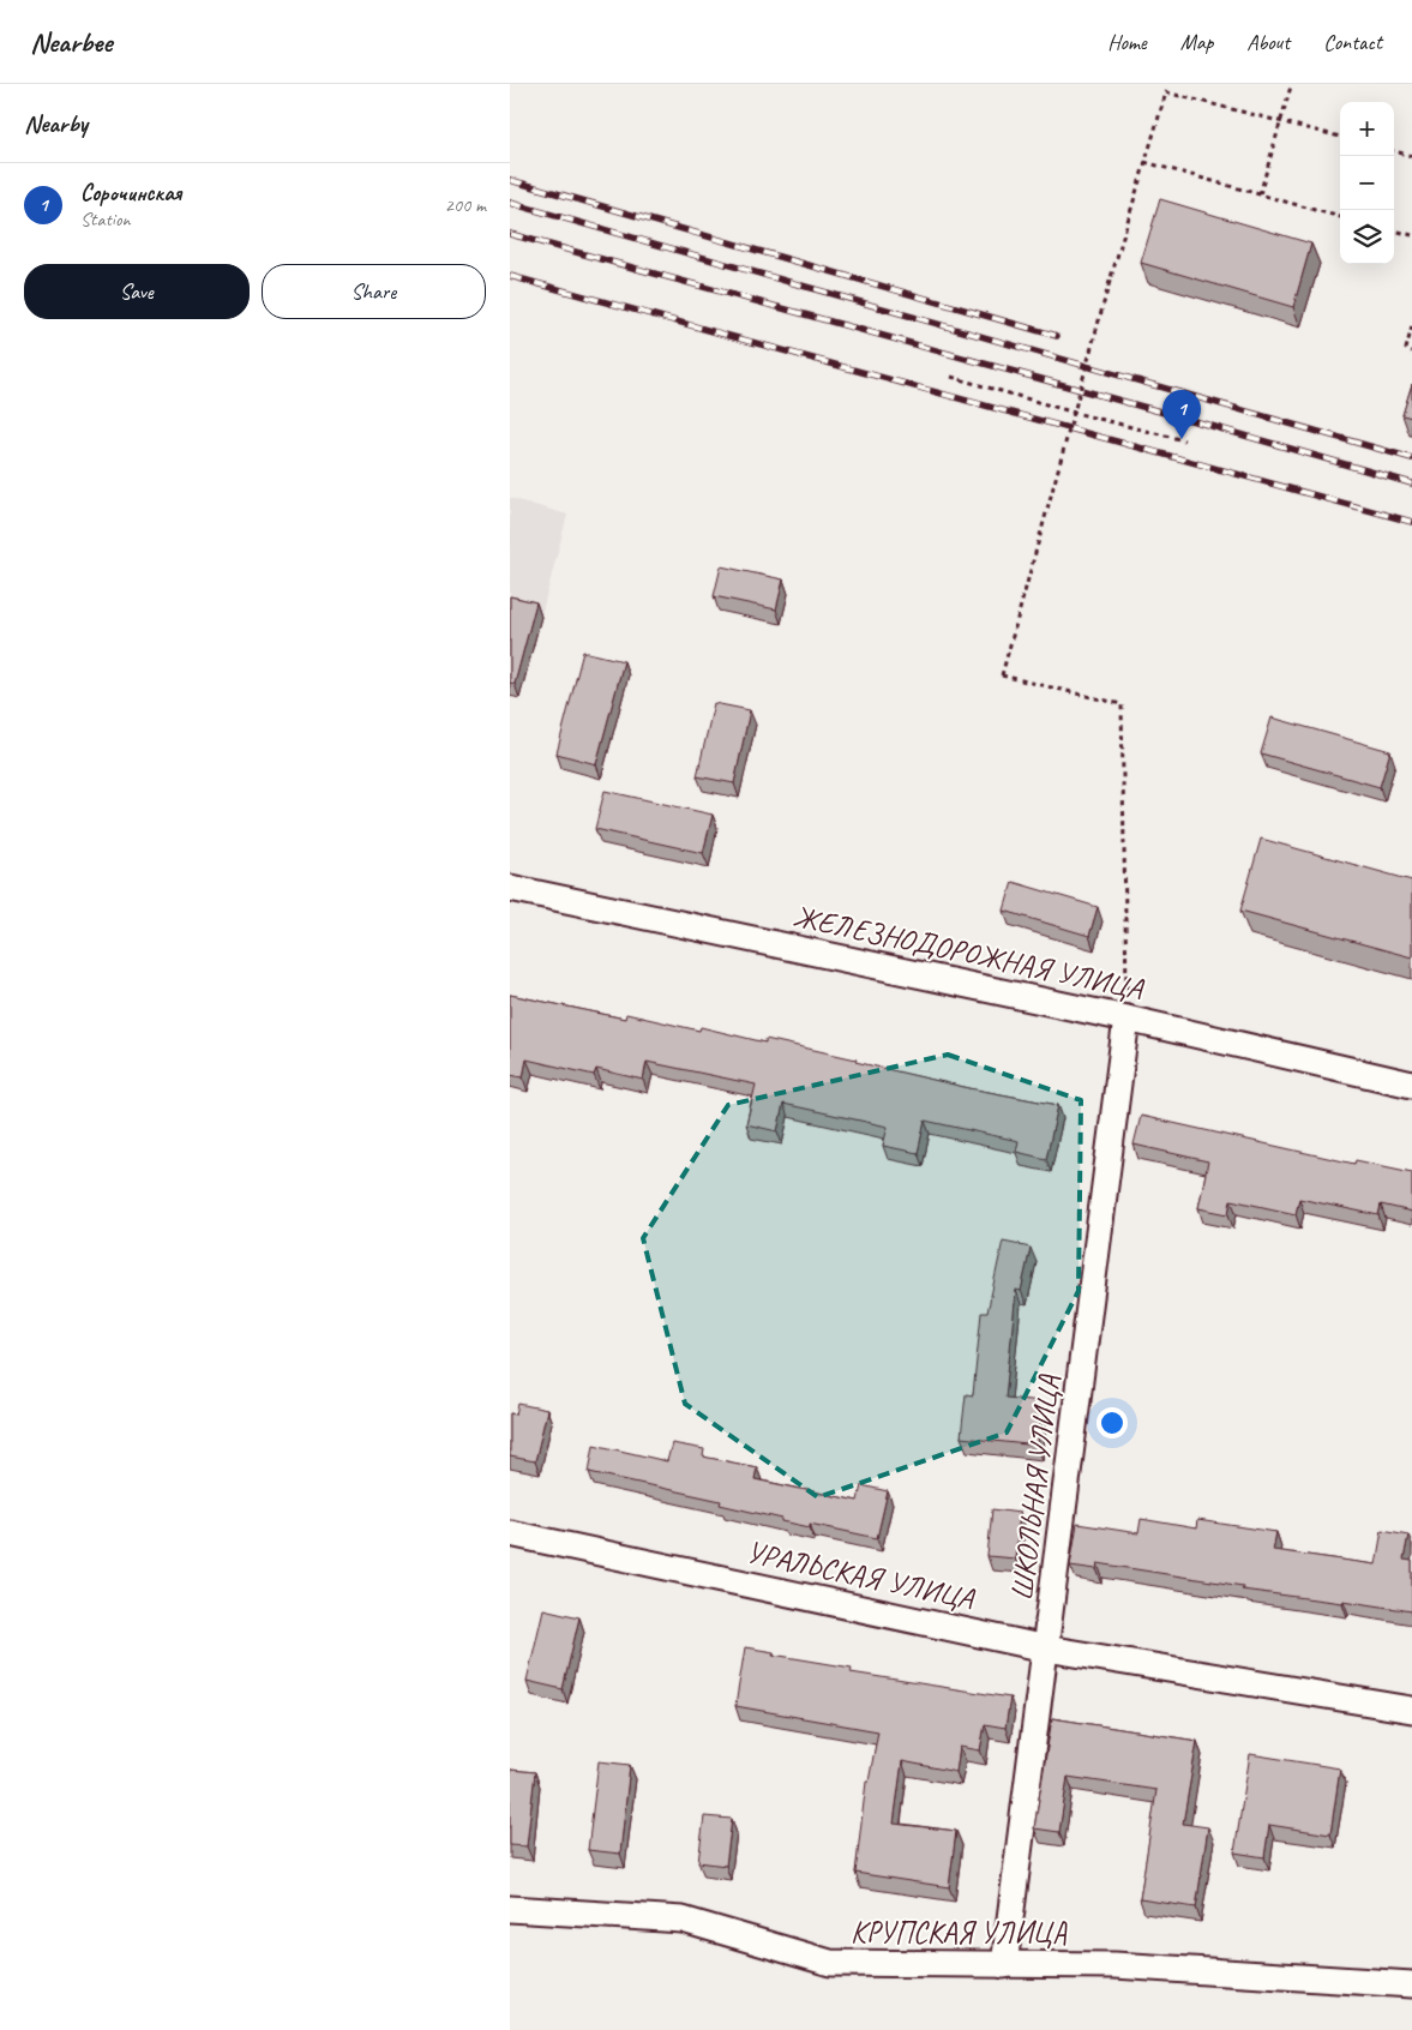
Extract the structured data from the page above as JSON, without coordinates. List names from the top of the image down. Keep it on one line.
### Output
{"streets":{"street":["ЖЕЛЕЗНОДОРОЖНАЯ УЛИЦА","ШКОЛЬНАЯ УЛИЦА","УРАЛЬСКАЯ УЛИЦА","КРУПСКАЯ УЛИЦА"]},"crossings":[["ЖЕЛЕЗНОДОРОЖНАЯ УЛИЦА","ШКОЛЬНАЯ УЛИЦА"],["ШКОЛЬНАЯ УЛИЦА","УРАЛЬСКАЯ УЛИЦА"],["ШКОЛЬНАЯ УЛИЦА","КРУПСКАЯ УЛИЦА"]],"page":{"header":"Nearbee","nav":["Home","Map","About","Contact"],"heading":"Nearby","map_buttons":["+","−"],"list":[{"mark":"1","name":"Сорочинская","note":"Station","value":"200 m"}],"buttons":["Save","Share"],"pins":"1"}}
